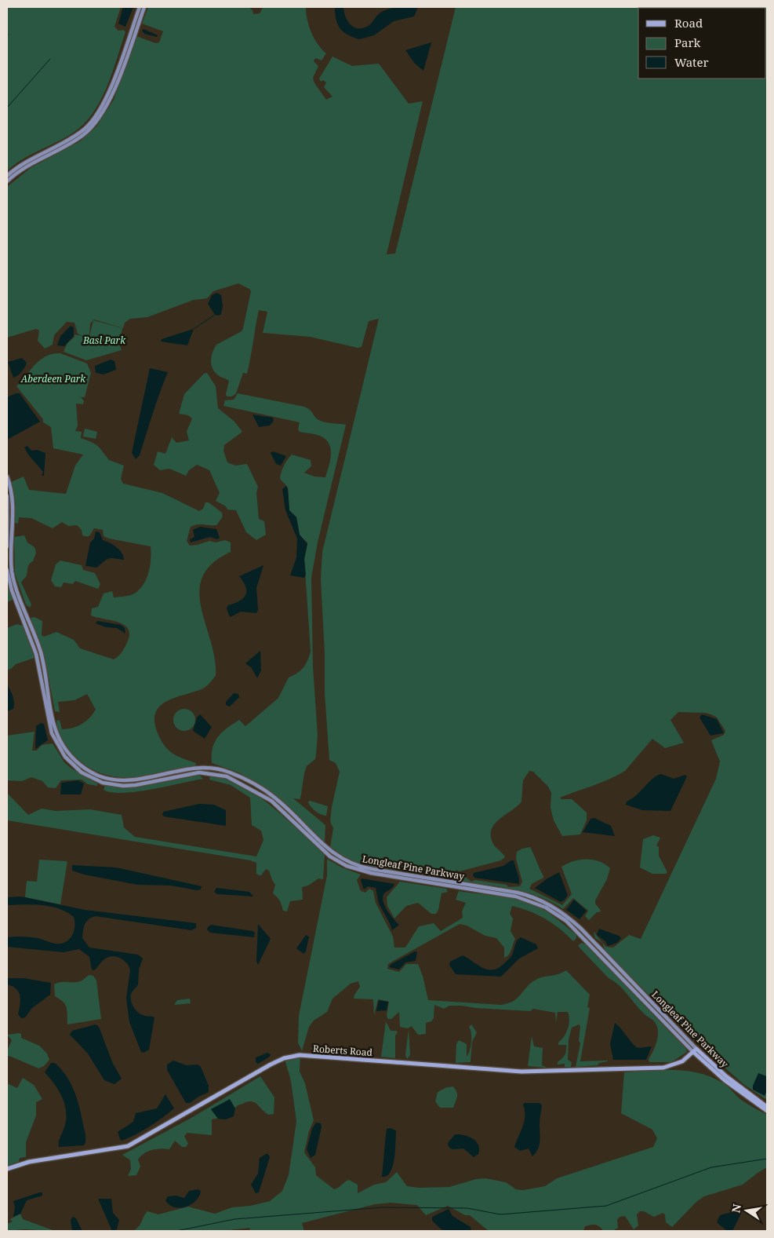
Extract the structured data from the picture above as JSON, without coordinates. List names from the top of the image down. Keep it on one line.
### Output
{"streets":{"main road":["Longleaf Pine Parkway","Roberts Road"]},"crossings":[["Longleaf Pine Parkway","Roberts Road"]],"parks":["Basl Park","Aberdeen Park"],"legend":["Road","Park","Water"],"north":"left"}
